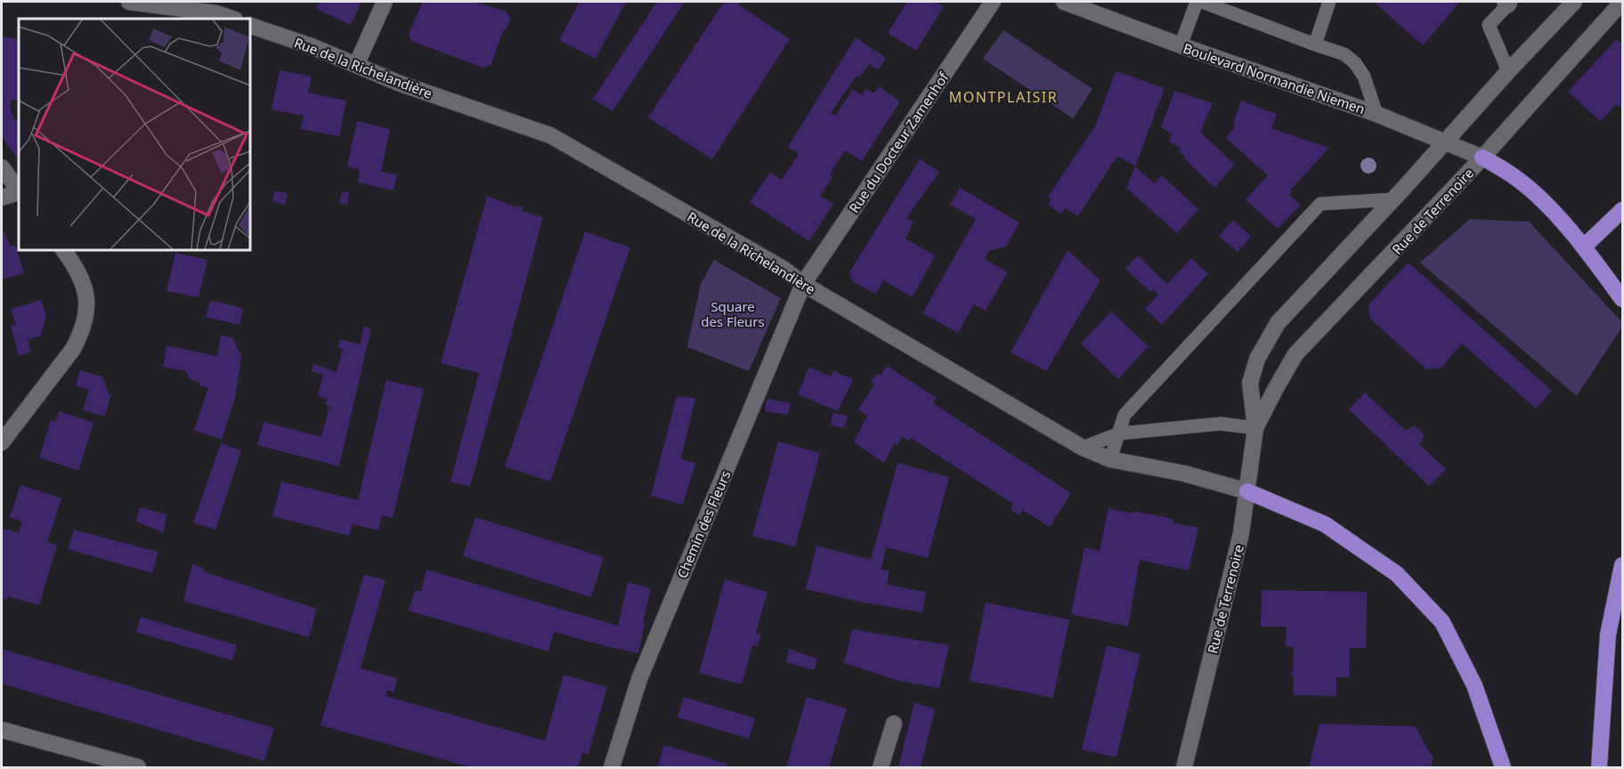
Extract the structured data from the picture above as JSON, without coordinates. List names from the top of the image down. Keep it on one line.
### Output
{"streets":{"street":["Rue de la Richelandière","Boulevard Normandie Niemen","Rue du Docteur Zamenhof","Rue de Terrenoire","Chemin des Fleurs"]},"crossings":[["Rue de la Richelandière","Rue du Docteur Zamenhof"],["Rue de la Richelandière","Rue de Terrenoire"],["Rue de la Richelandière","Chemin des Fleurs"],["Boulevard Normandie Niemen","Rue de Terrenoire"],["Rue du Docteur Zamenhof","Chemin des Fleurs"]],"districts":["MONTPLAISIR"],"parks":["Square des Fleurs"]}
